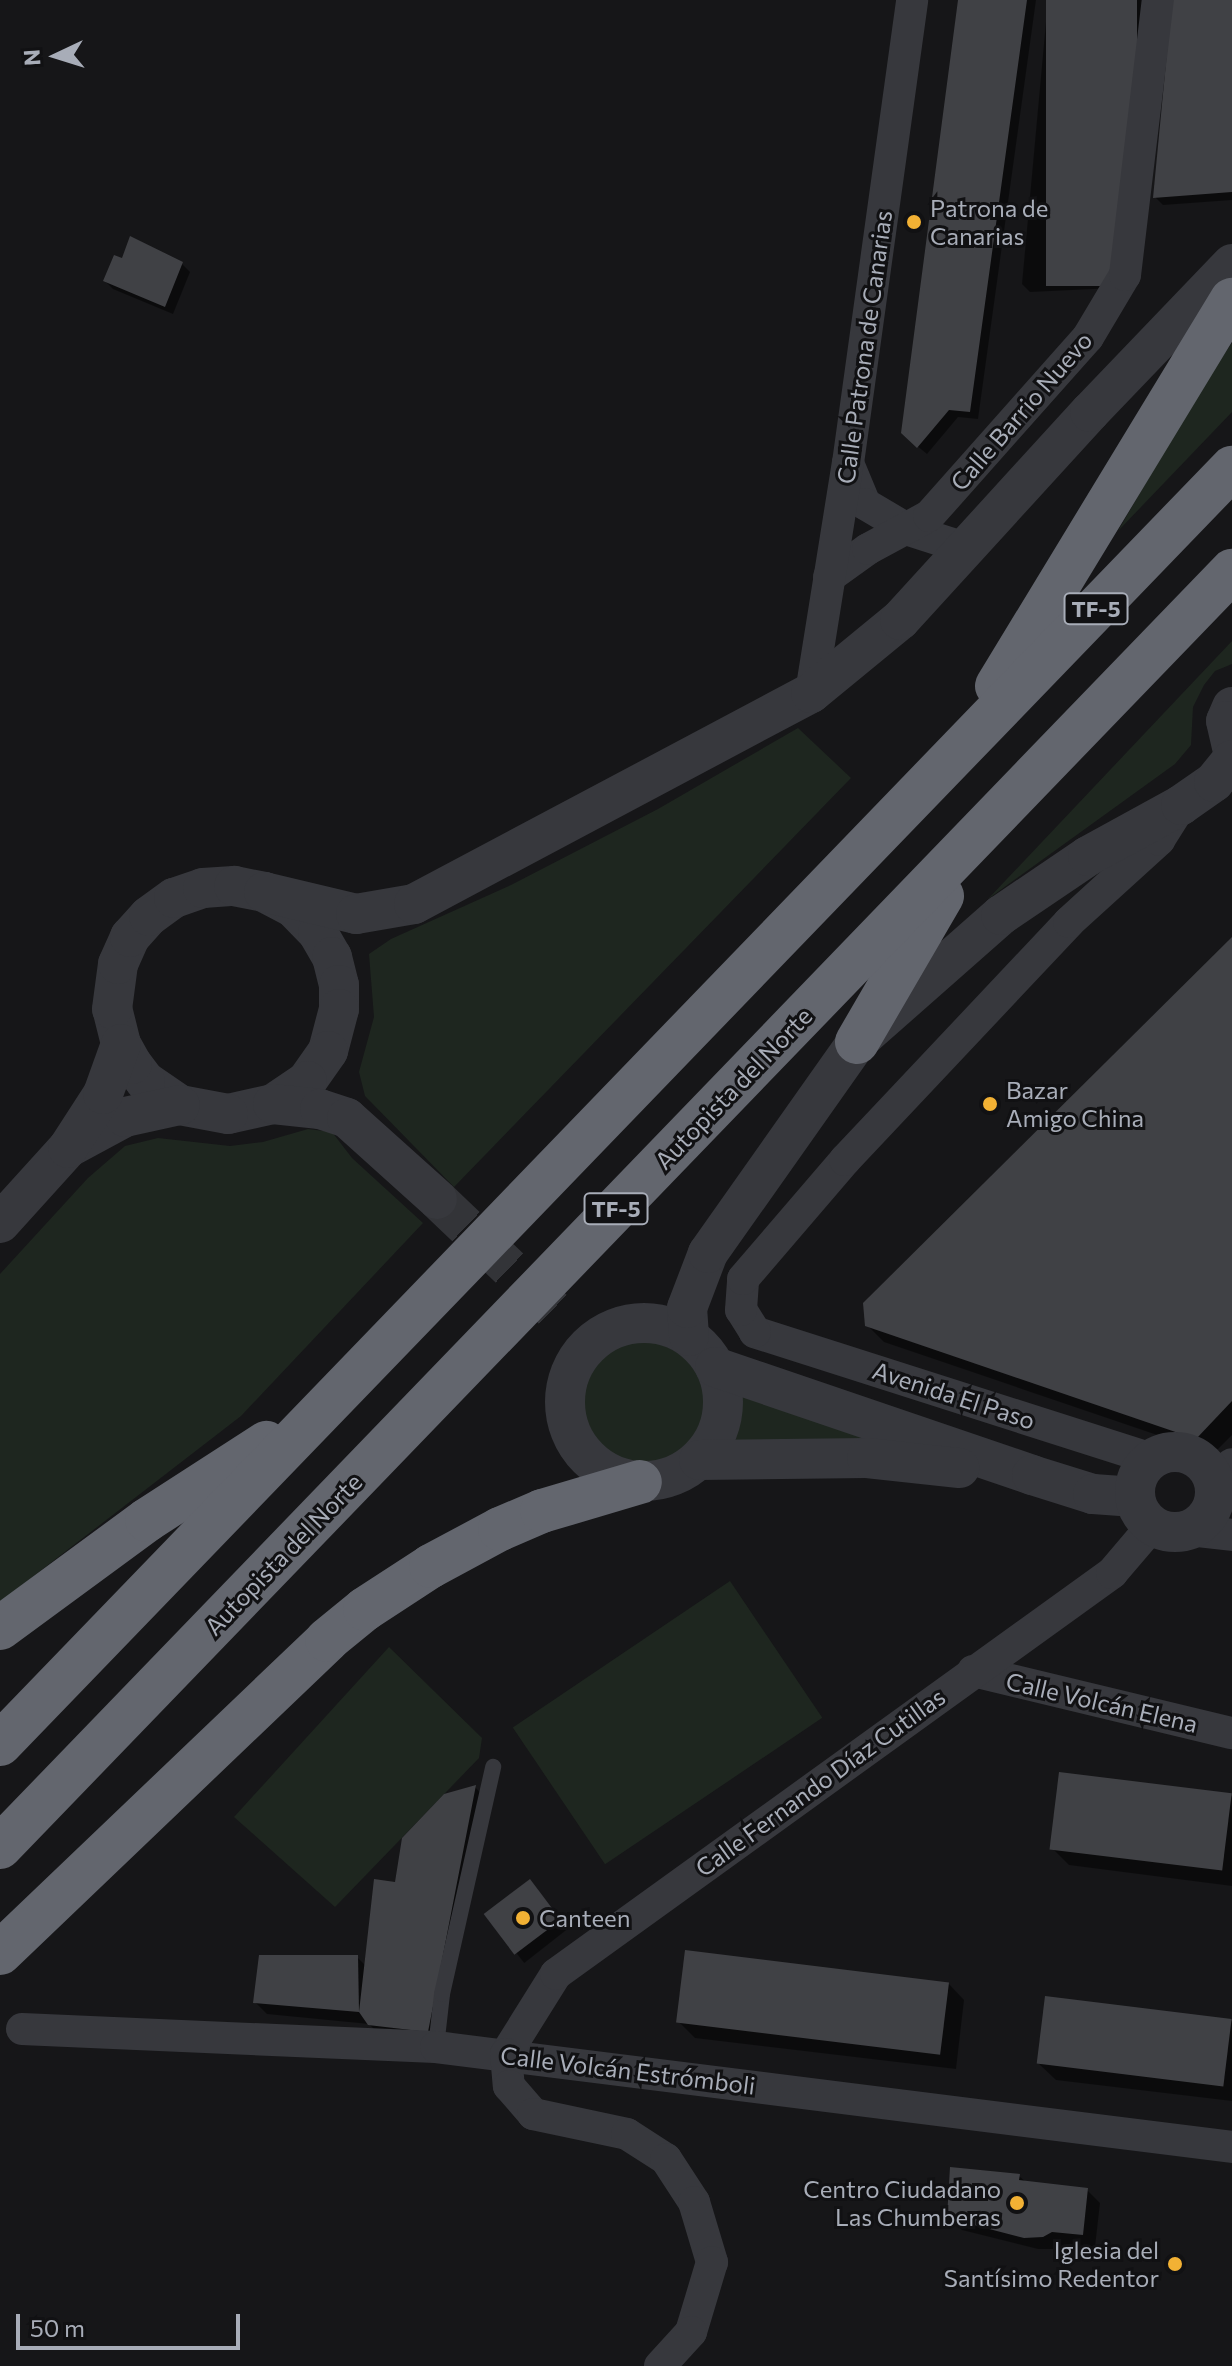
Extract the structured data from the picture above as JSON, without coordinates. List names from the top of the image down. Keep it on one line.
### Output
{"streets":{"highway":["TF-5","Autopista del Norte"],"street":["Calle Patrona de Canarias","Calle Barrio Nuevo","Avenida El Paso","Calle Volcán Elena","Calle Fernando Díaz Cutillas","Calle Volcán Estrómboli"]},"crossings":[["Calle Patrona de Canarias","Calle Barrio Nuevo"],["Avenida El Paso","Calle Fernando Díaz Cutillas"],["Calle Volcán Elena","Calle Fernando Díaz Cutillas"],["Calle Fernando Díaz Cutillas","Calle Volcán Estrómboli"]],"places":["Patrona de Canarias","Bazar Amigo China","Canteen","Centro Ciudadano Las Chumberas","Iglesia del Santísimo Redentor"],"scale_bar":"50 m","north":"left"}
